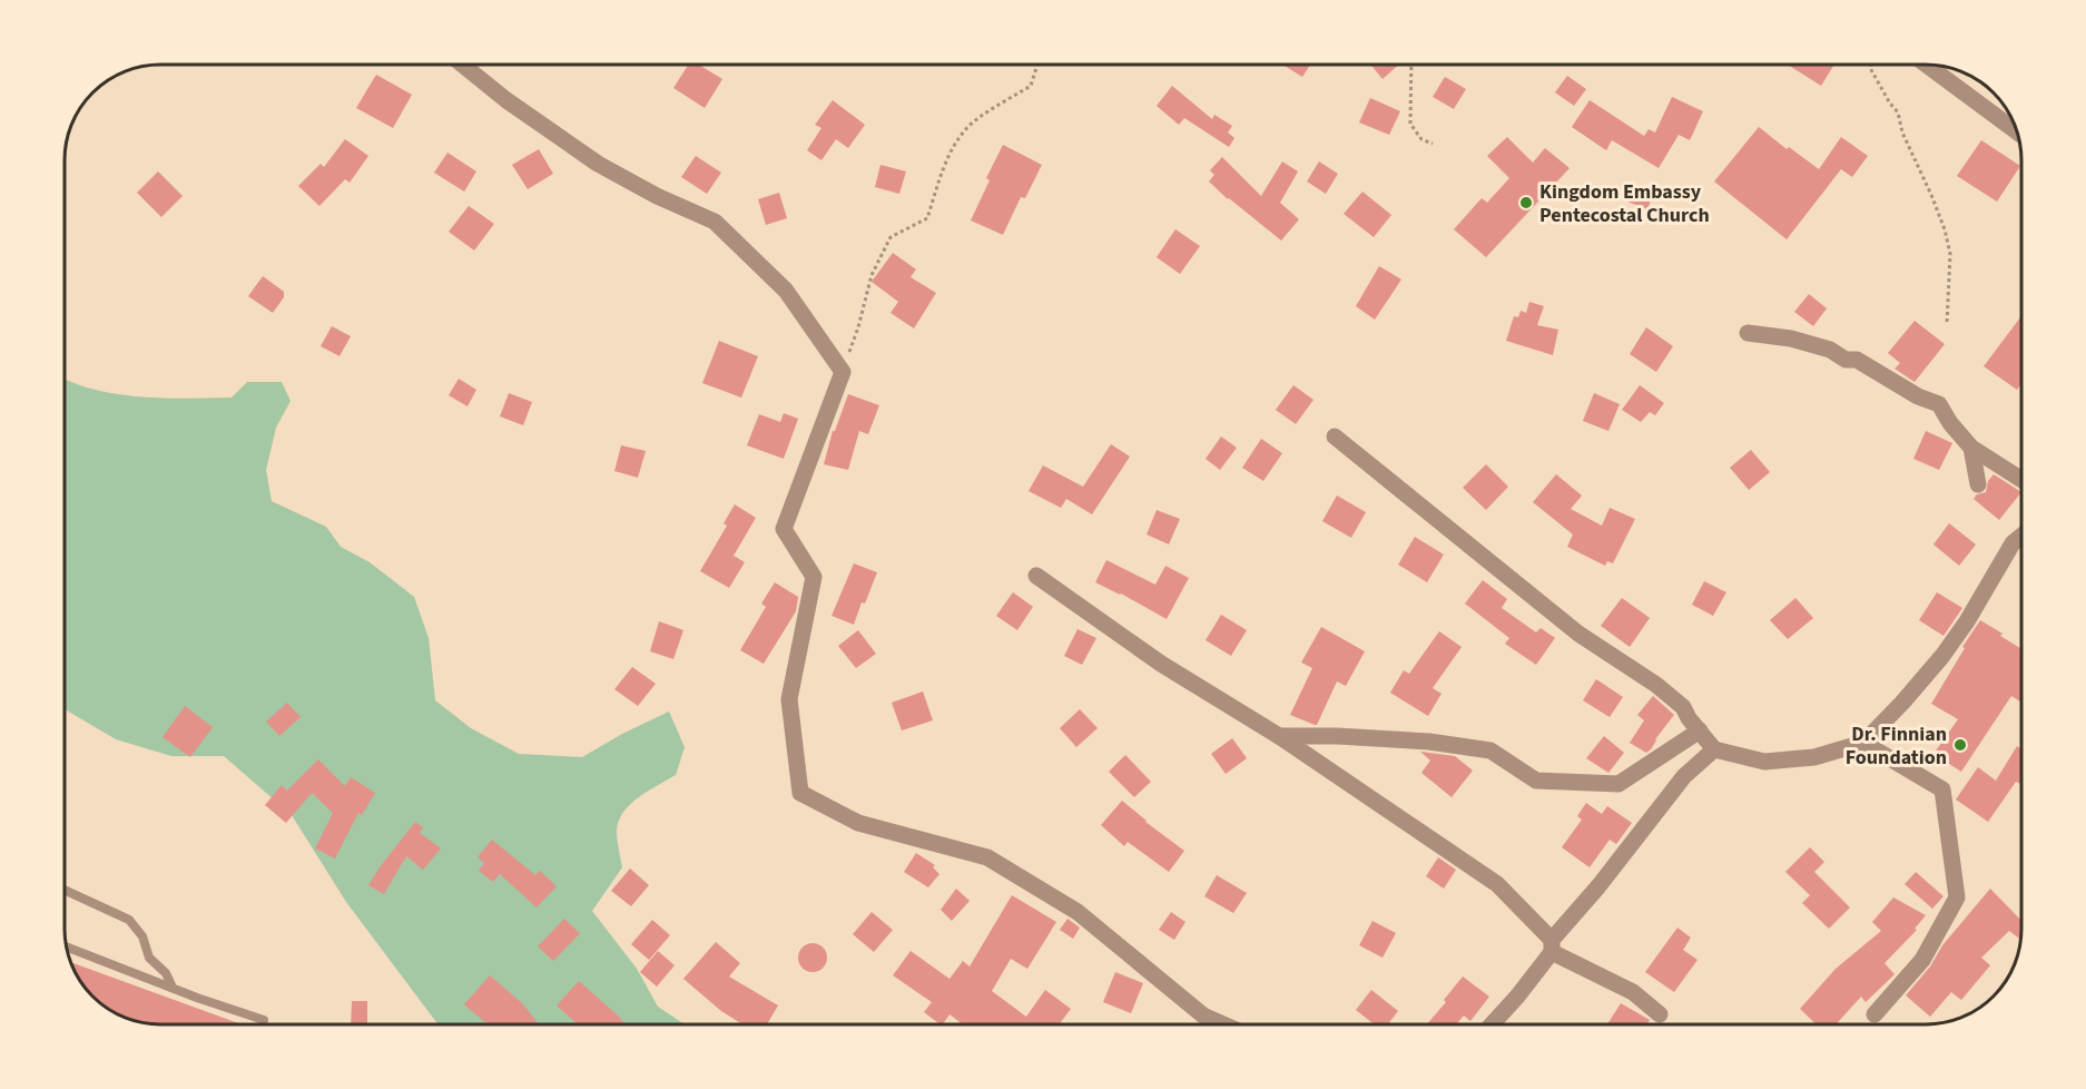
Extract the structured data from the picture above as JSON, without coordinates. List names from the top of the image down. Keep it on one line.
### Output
{"places":["Kingdom Embassy Pentecostal Church","Dr. Finnian Foundation"]}
